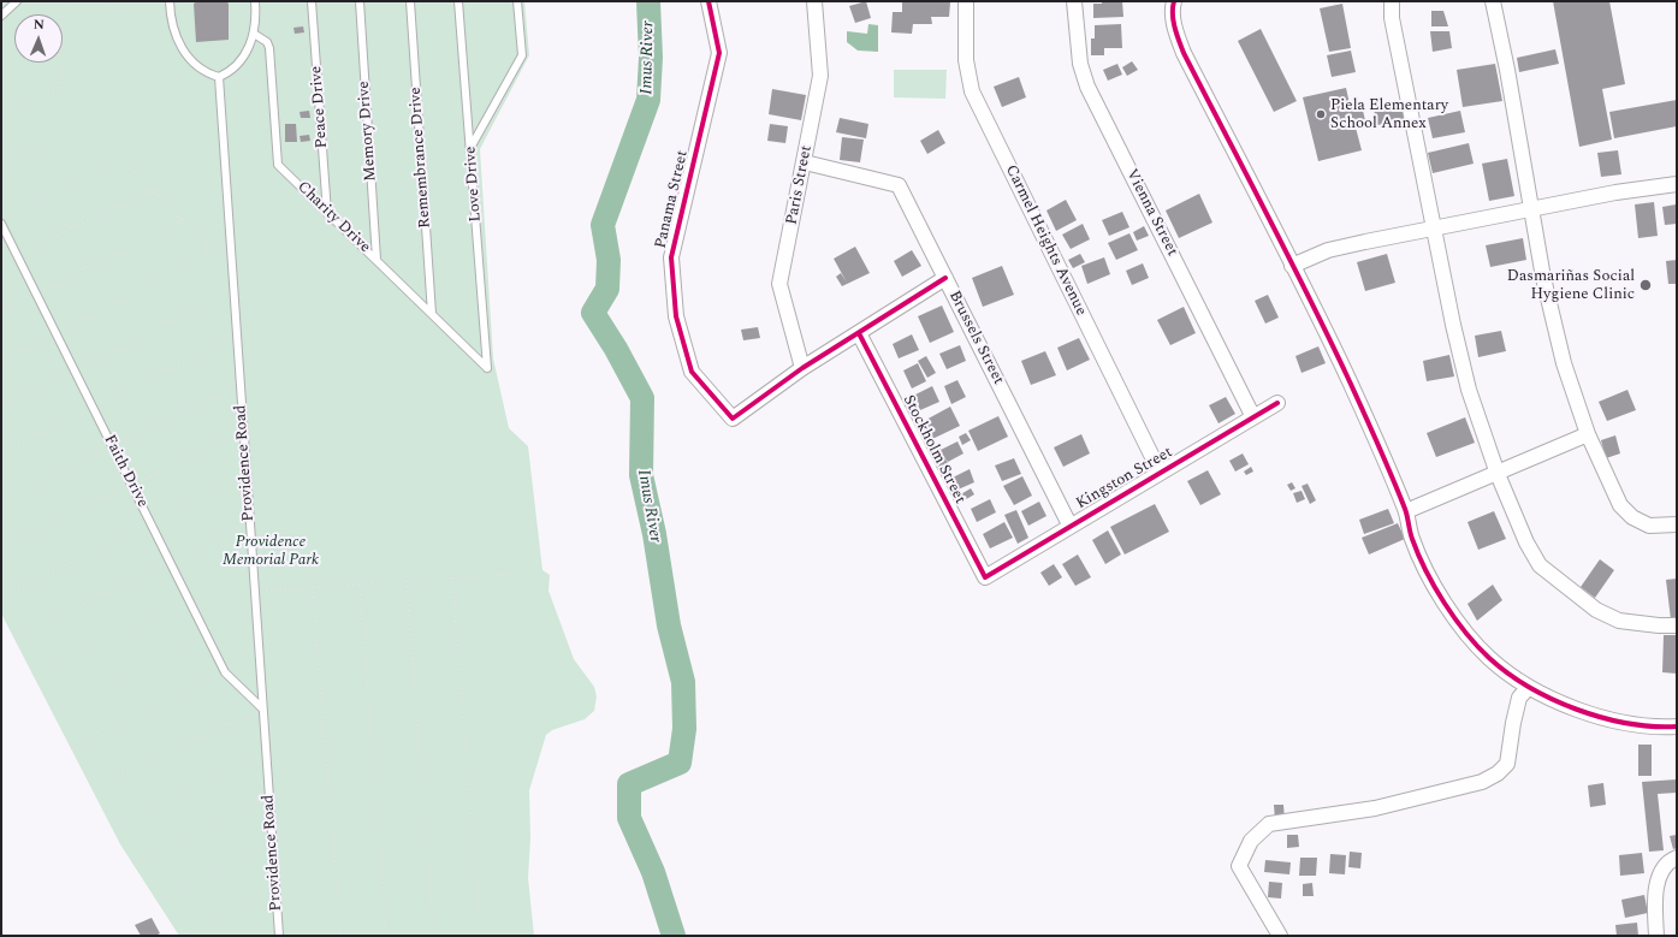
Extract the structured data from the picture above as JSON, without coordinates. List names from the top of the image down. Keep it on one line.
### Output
{"streets":{"street":["Paris Street","Panama Street","Vienna Street","Carmel Heights Avenue","Brussels Street","Stockholm Street","Kingston Street"],"lane":["Peace Drive","Memory Drive","Remembrance Drive","Love Drive","Charity Drive","Providence Road","Faith Drive"]},"crossings":[["Peace Drive","Charity Drive"],["Memory Drive","Charity Drive"],["Remembrance Drive","Charity Drive"],["Love Drive","Charity Drive"],["Paris Street","Panama Street"],["Paris Street","Brussels Street"],["Vienna Street","Kingston Street"],["Carmel Heights Avenue","Kingston Street"],["Brussels Street","Kingston Street"],["Stockholm Street","Kingston Street"],["Providence Road","Faith Drive"]],"water":["Imus River"],"parks":["Providence Memorial Park"],"places":["Piela Elementary School Annex","Dasmariñas Social Hygiene Clinic"],"north":"top"}
